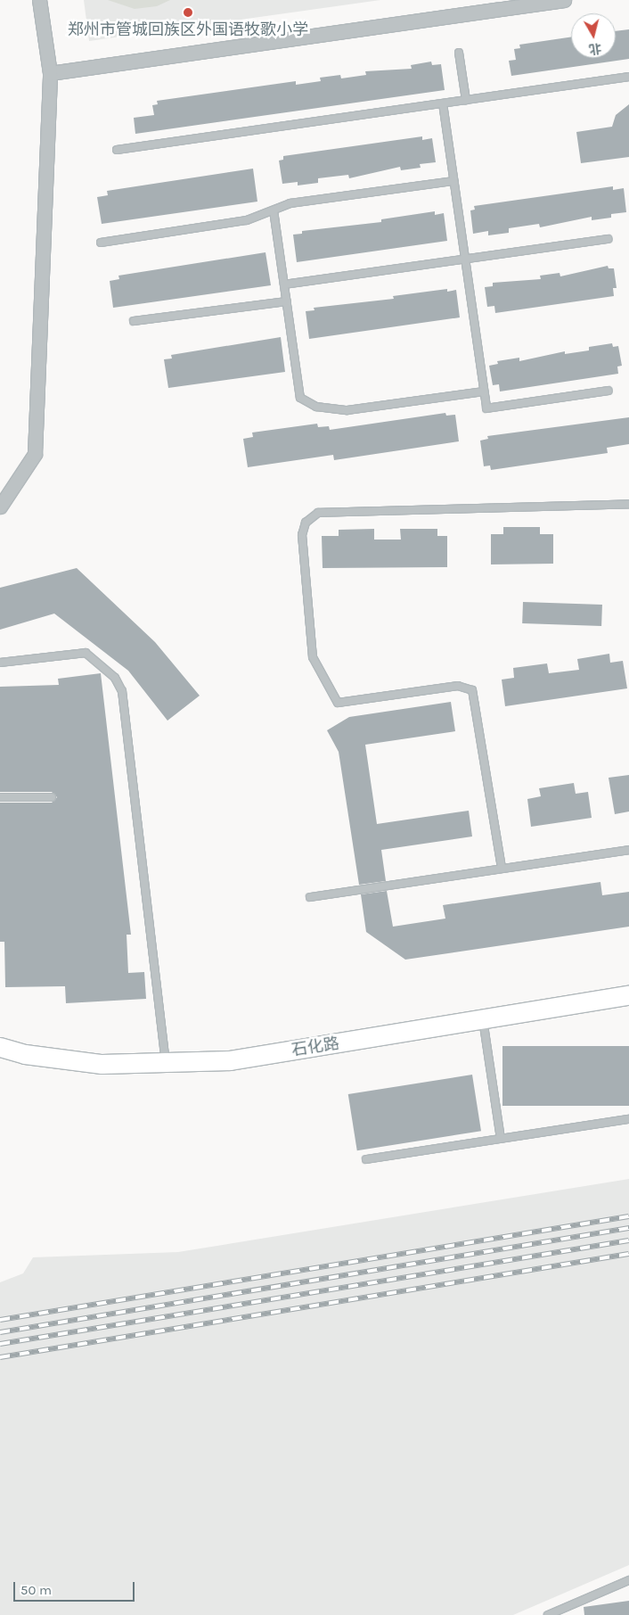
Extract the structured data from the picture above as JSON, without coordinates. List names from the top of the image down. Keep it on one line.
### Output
{"streets":{"street":["石化路"]},"places":["郑州市管城回族区外国语牧歌小学"],"scale_bar":"50 m","north":"bottom"}
